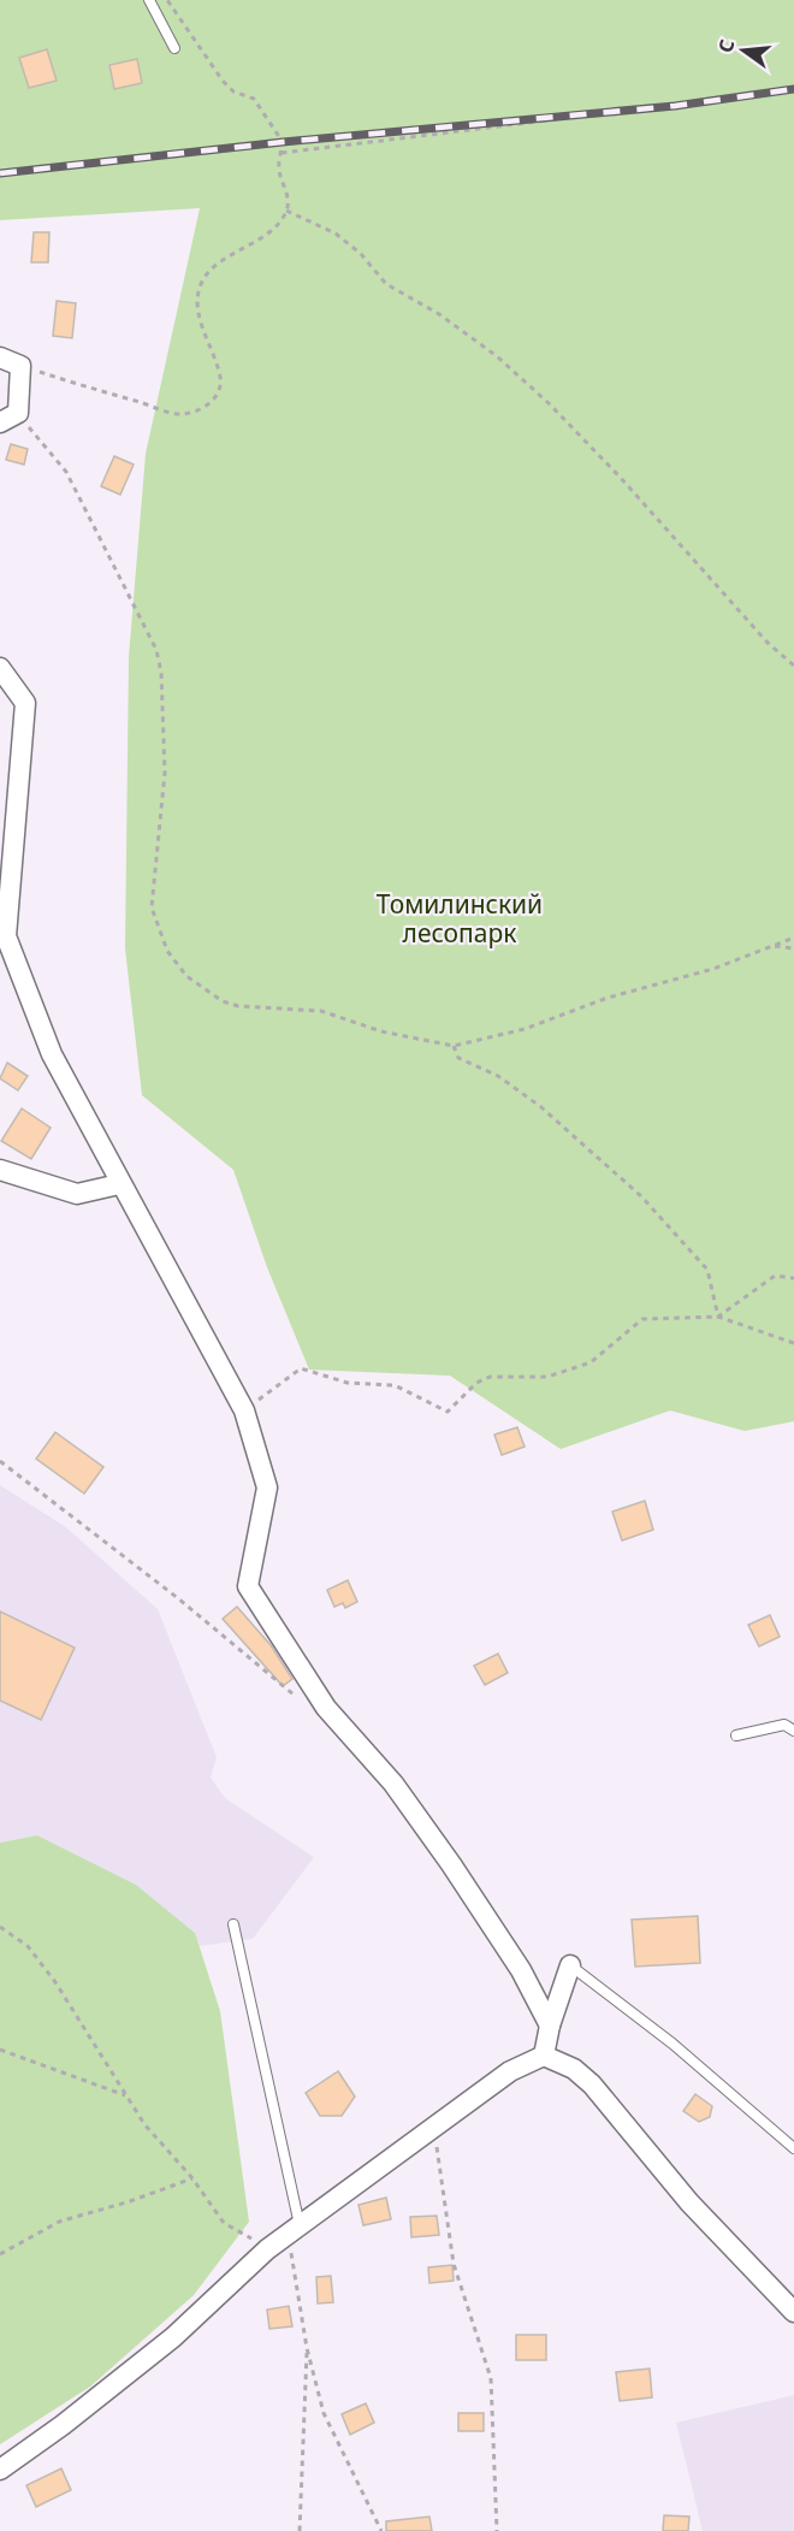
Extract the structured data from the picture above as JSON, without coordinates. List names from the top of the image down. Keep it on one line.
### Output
{"parks":["Томилинский лесопарк"],"north":"left"}
